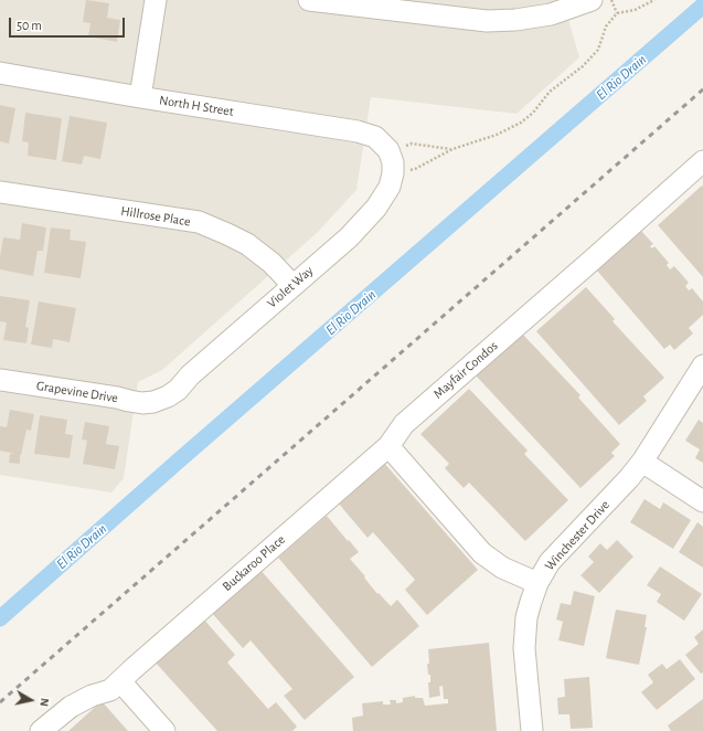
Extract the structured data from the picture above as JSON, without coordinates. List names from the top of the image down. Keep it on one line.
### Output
{"streets":{"street":["North H Street","Hillrose Place","Violet Way","Mayfair Condos","Grapevine Drive","Winchester Drive","Buckaroo Place"]},"crossings":[["Hillrose Place","Violet Way"],["Violet Way","Grapevine Drive"],["Mayfair Condos","Buckaroo Place"]],"water":["El Rio Drain"],"scale_bar":"50 m","north":"right"}
